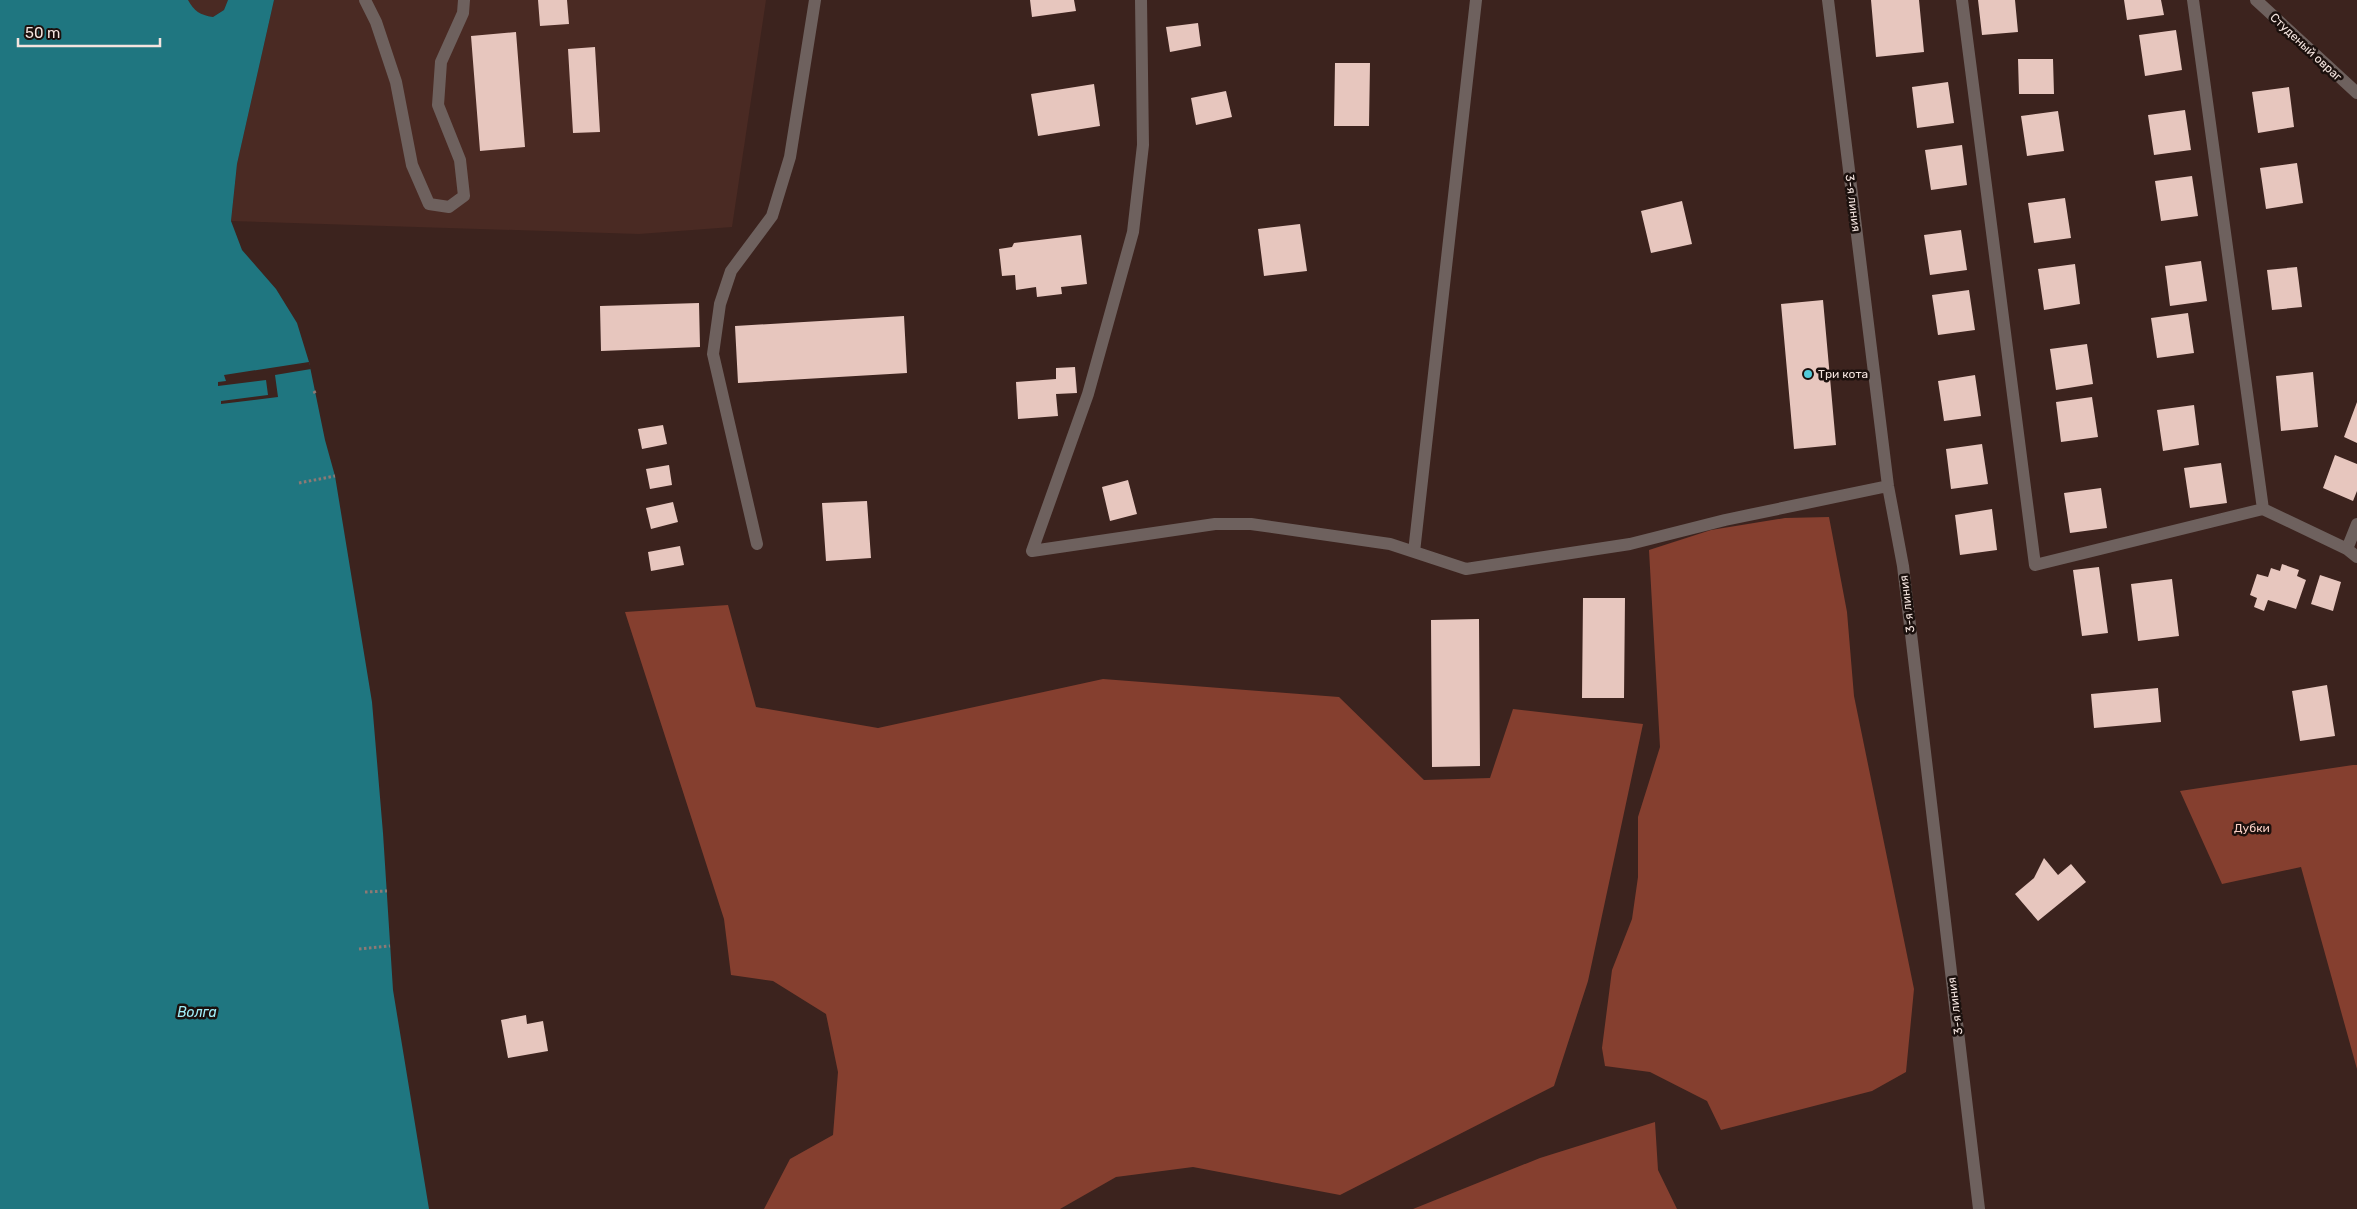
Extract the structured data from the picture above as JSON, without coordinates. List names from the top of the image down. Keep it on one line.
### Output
{"streets":{"street":["Студеный овраг","3-я линия"]},"water":["Волга"],"parks":["Дубки"],"places":["Три кота"],"scale_bar":"50 m"}
